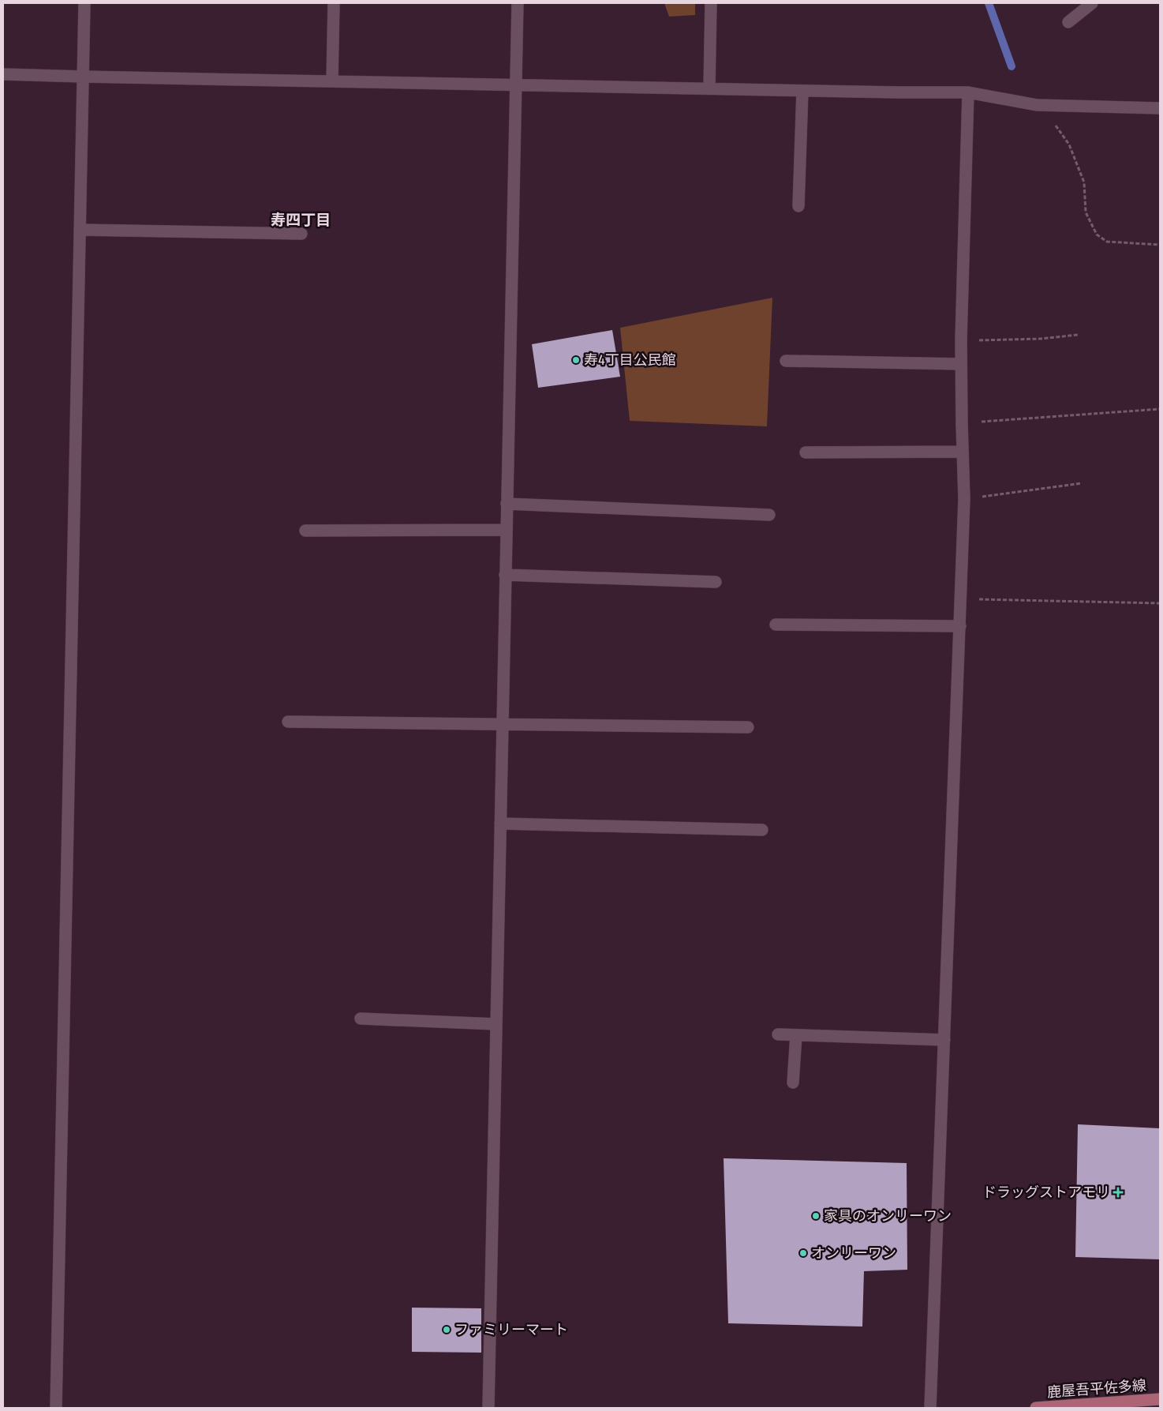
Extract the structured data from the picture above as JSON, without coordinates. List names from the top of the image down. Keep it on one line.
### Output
{"streets":{"main road":["鹿屋吾平佐多線"]},"districts":["寿四丁目"],"places":{"other":["寿4丁目公民館","家具のオンリーワン","オンリーワン","ファミリーマート"],"health":["ドラッグストアモリ"]}}
